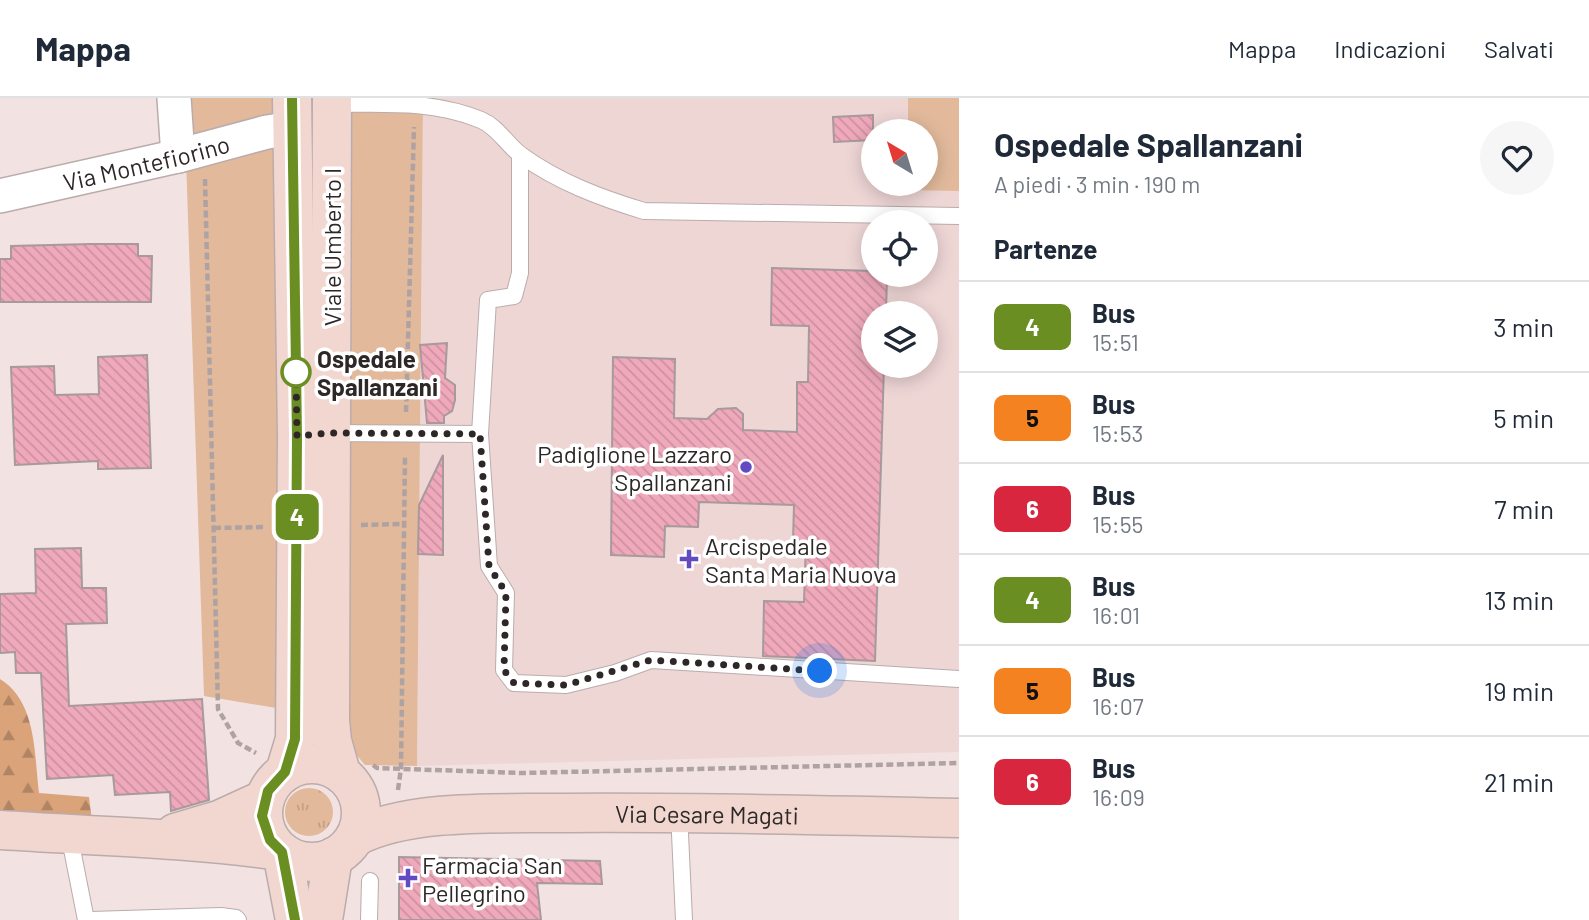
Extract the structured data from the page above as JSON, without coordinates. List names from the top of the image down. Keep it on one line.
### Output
{"streets":{"main road":["Viale Umberto I","Via Cesare Magati"],"street":["Via Montefiorino"]},"crossings":[["Viale Umberto I","Via Cesare Magati"]],"places":{"other":["Ospedale Spallanzani","Padiglione Lazzaro Spallanzani"],"health":["Arcispedale Santa Maria Nuova","Farmacia San Pellegrino"]},"lines":["bus line 4"],"north":"top left","page":{"header":"Mappa","nav":["Mappa","Indicazioni","Salvati"],"on_map":"4","heading":[["Ospedale Spallanzani","A piedi · 3 min · 190 m"],"Partenze"],"list":[{"mark":"4","name":"Bus","note":"15:51","value":"3 min"},{"mark":"5","name":"Bus","note":"15:53","value":"5 min"},{"mark":"6","name":"Bus","note":"15:55","value":"7 min"},{"mark":"4","name":"Bus","note":"16:01","value":"13 min"},{"mark":"5","name":"Bus","note":"16:07","value":"19 min"},{"mark":"6","name":"Bus","note":"16:09","value":"21 min"}]}}
